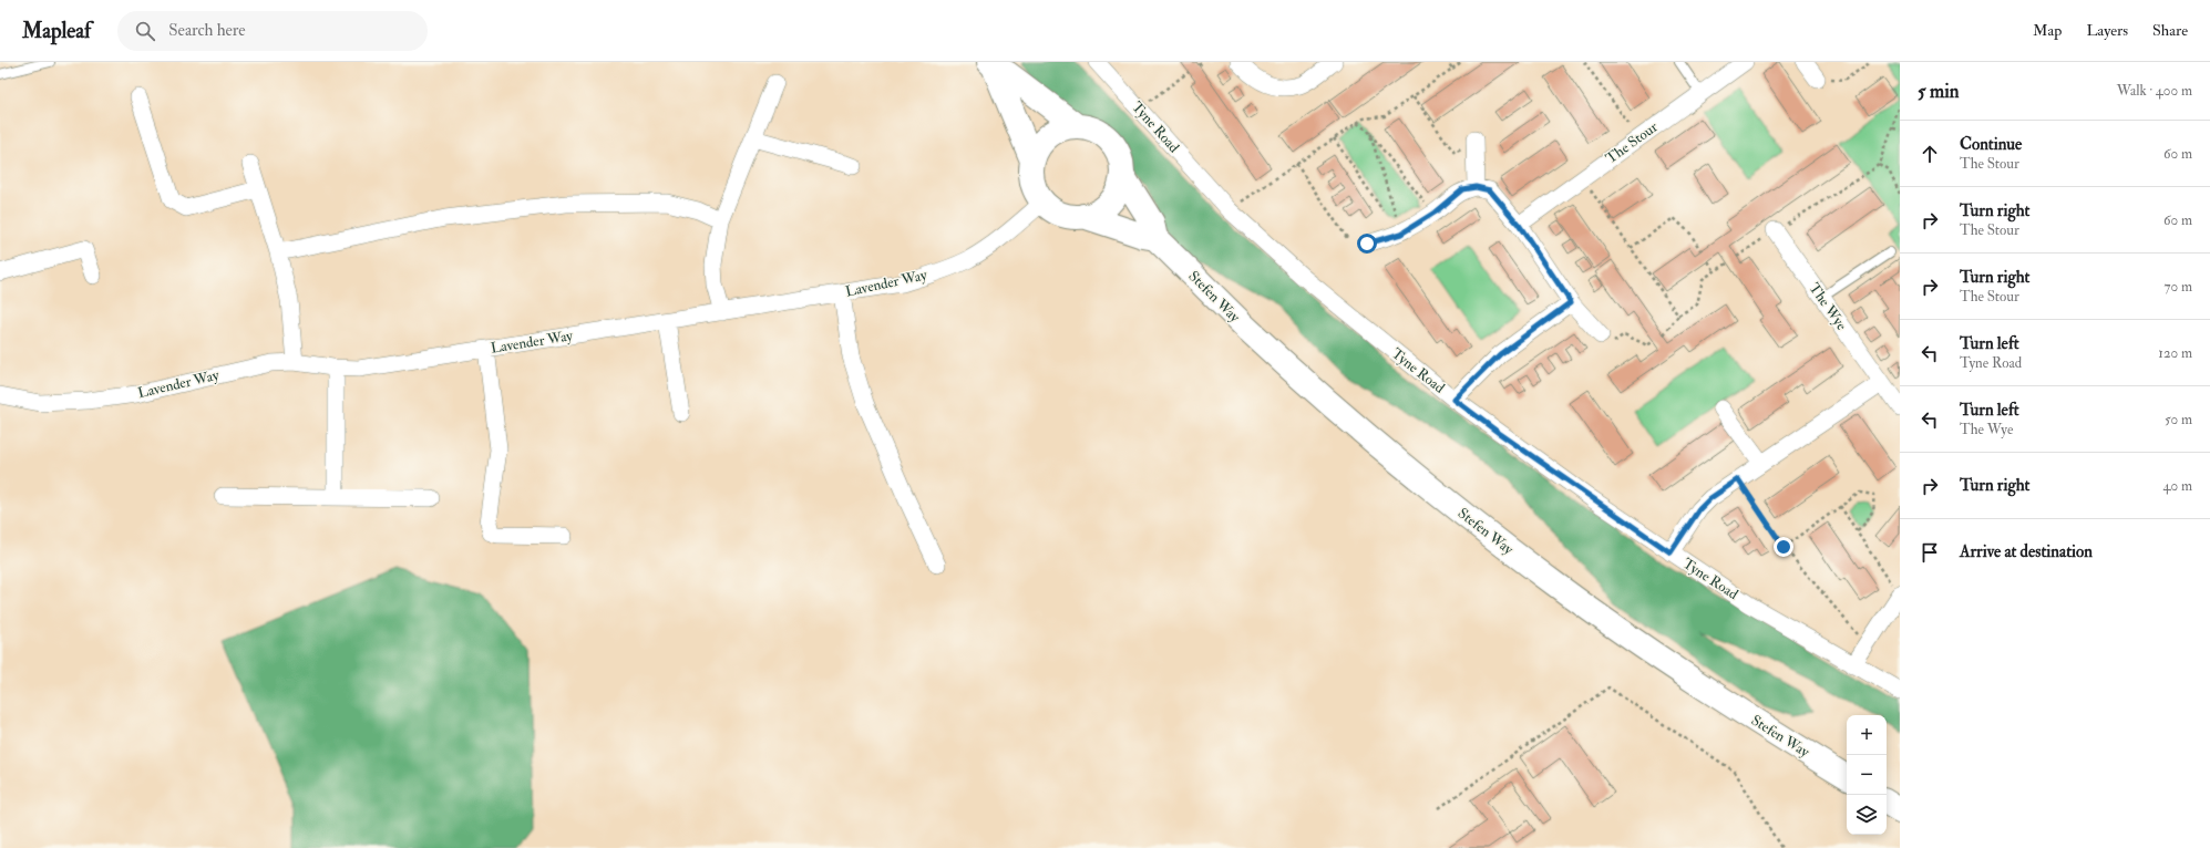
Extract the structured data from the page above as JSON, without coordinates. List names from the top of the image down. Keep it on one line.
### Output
{"streets":{"highway":["Stefen Way"],"street":["Tyne Road","The Stour","Lavender Way","The Wye"]},"crossings":[["Lavender Way","Stefen Way"]],"page":{"header":"Mapleaf","search":"Search here","nav":["Map","Layers","Share"],"heading":["5 min","Walk · 400 m"],"list":[["Continue","The Stour","60 m"],["Turn right","The Stour","60 m"],["Turn right","The Stour","70 m"],["Turn left","Tyne Road","120 m"],["Turn left","The Wye","50 m"],["Turn right","40 m"],"Arrive at destination"],"map_buttons":["+","−"]}}
